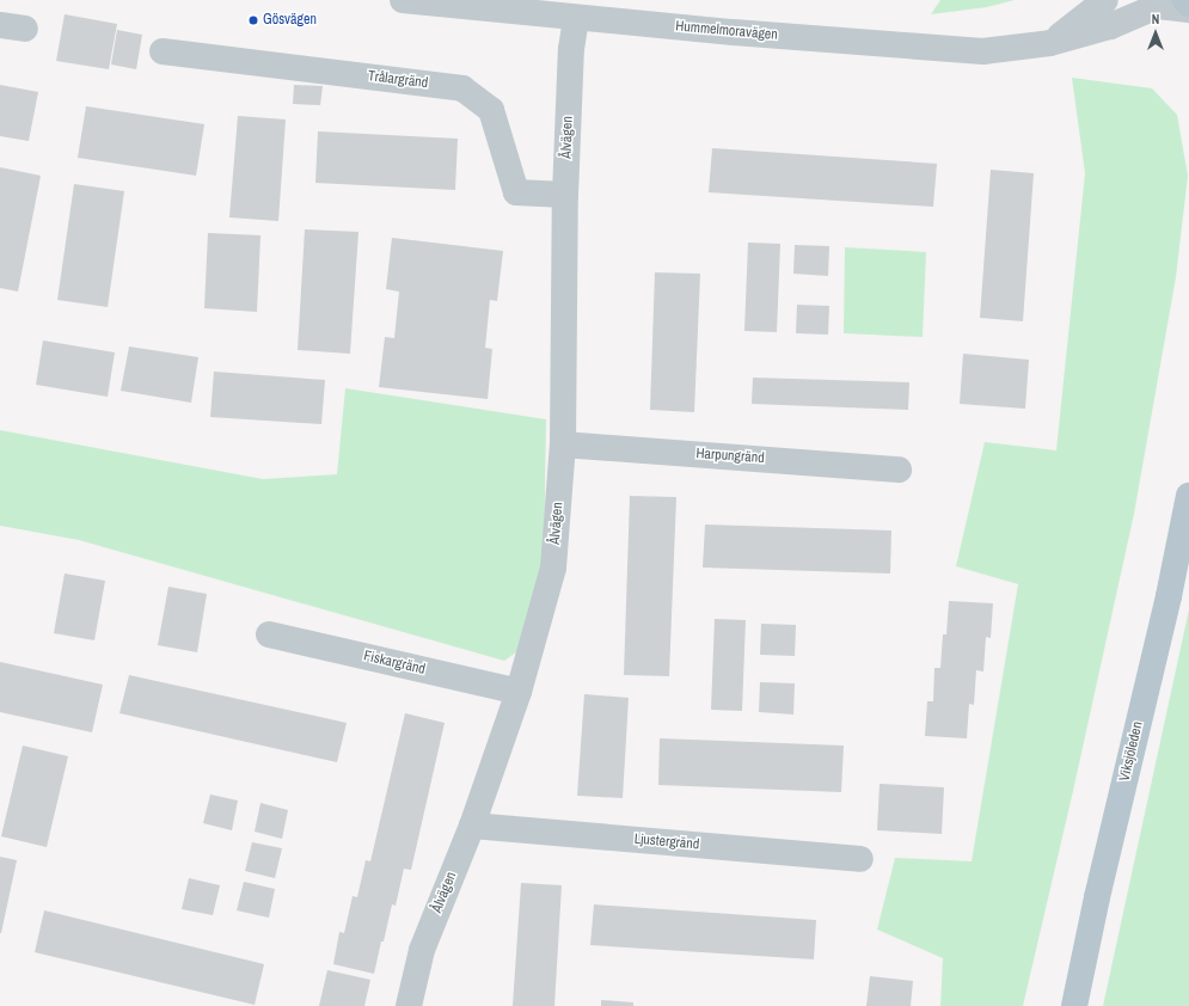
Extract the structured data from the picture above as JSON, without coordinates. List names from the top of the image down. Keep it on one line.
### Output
{"streets":{"main road":["Viksjöleden"],"street":["Hummelmoravägen","Trålargränd","Ålvägen","Harpungränd","Fiskargränd","Ljustergränd"]},"crossings":[["Hummelmoravägen","Ålvägen"],["Trålargränd","Ålvägen"],["Ålvägen","Harpungränd"],["Ålvägen","Fiskargränd"],["Ålvägen","Ljustergränd"]],"places":["Gösvägen"],"north":"top"}
